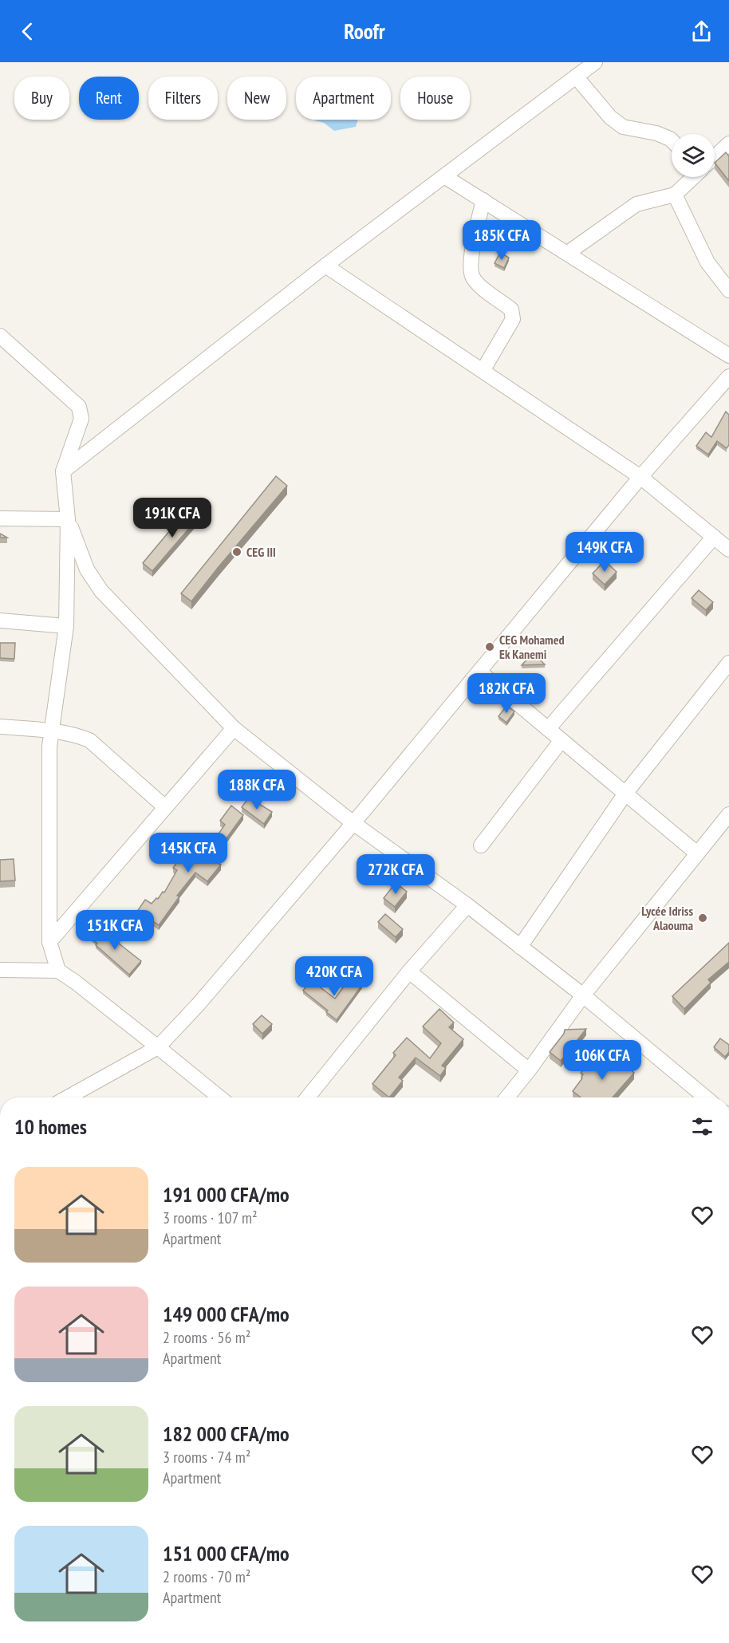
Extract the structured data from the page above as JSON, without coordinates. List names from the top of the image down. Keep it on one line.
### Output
{"places":["CEG III","CEG Mohamed Ek Kanemi","Lycée Idriss Alaouma"],"page":{"header":"Roofr","chip":["Buy","Rent","Filters","New","Apartment","House"],"price":["185K CFA","191K CFA","149K CFA","182K CFA","188K CFA","145K CFA","272K CFA","151K CFA","420K CFA","106K CFA"],"heading":"10 homes","list":[{"name":"191 000 CFA/mo","note":"3 rooms · 107 m² · Apartment"},{"name":"149 000 CFA/mo","note":"2 rooms · 56 m² · Apartment"},{"name":"182 000 CFA/mo","note":"3 rooms · 74 m² · Apartment"},{"name":"151 000 CFA/mo","note":"2 rooms · 70 m² · Apartment"}]}}
